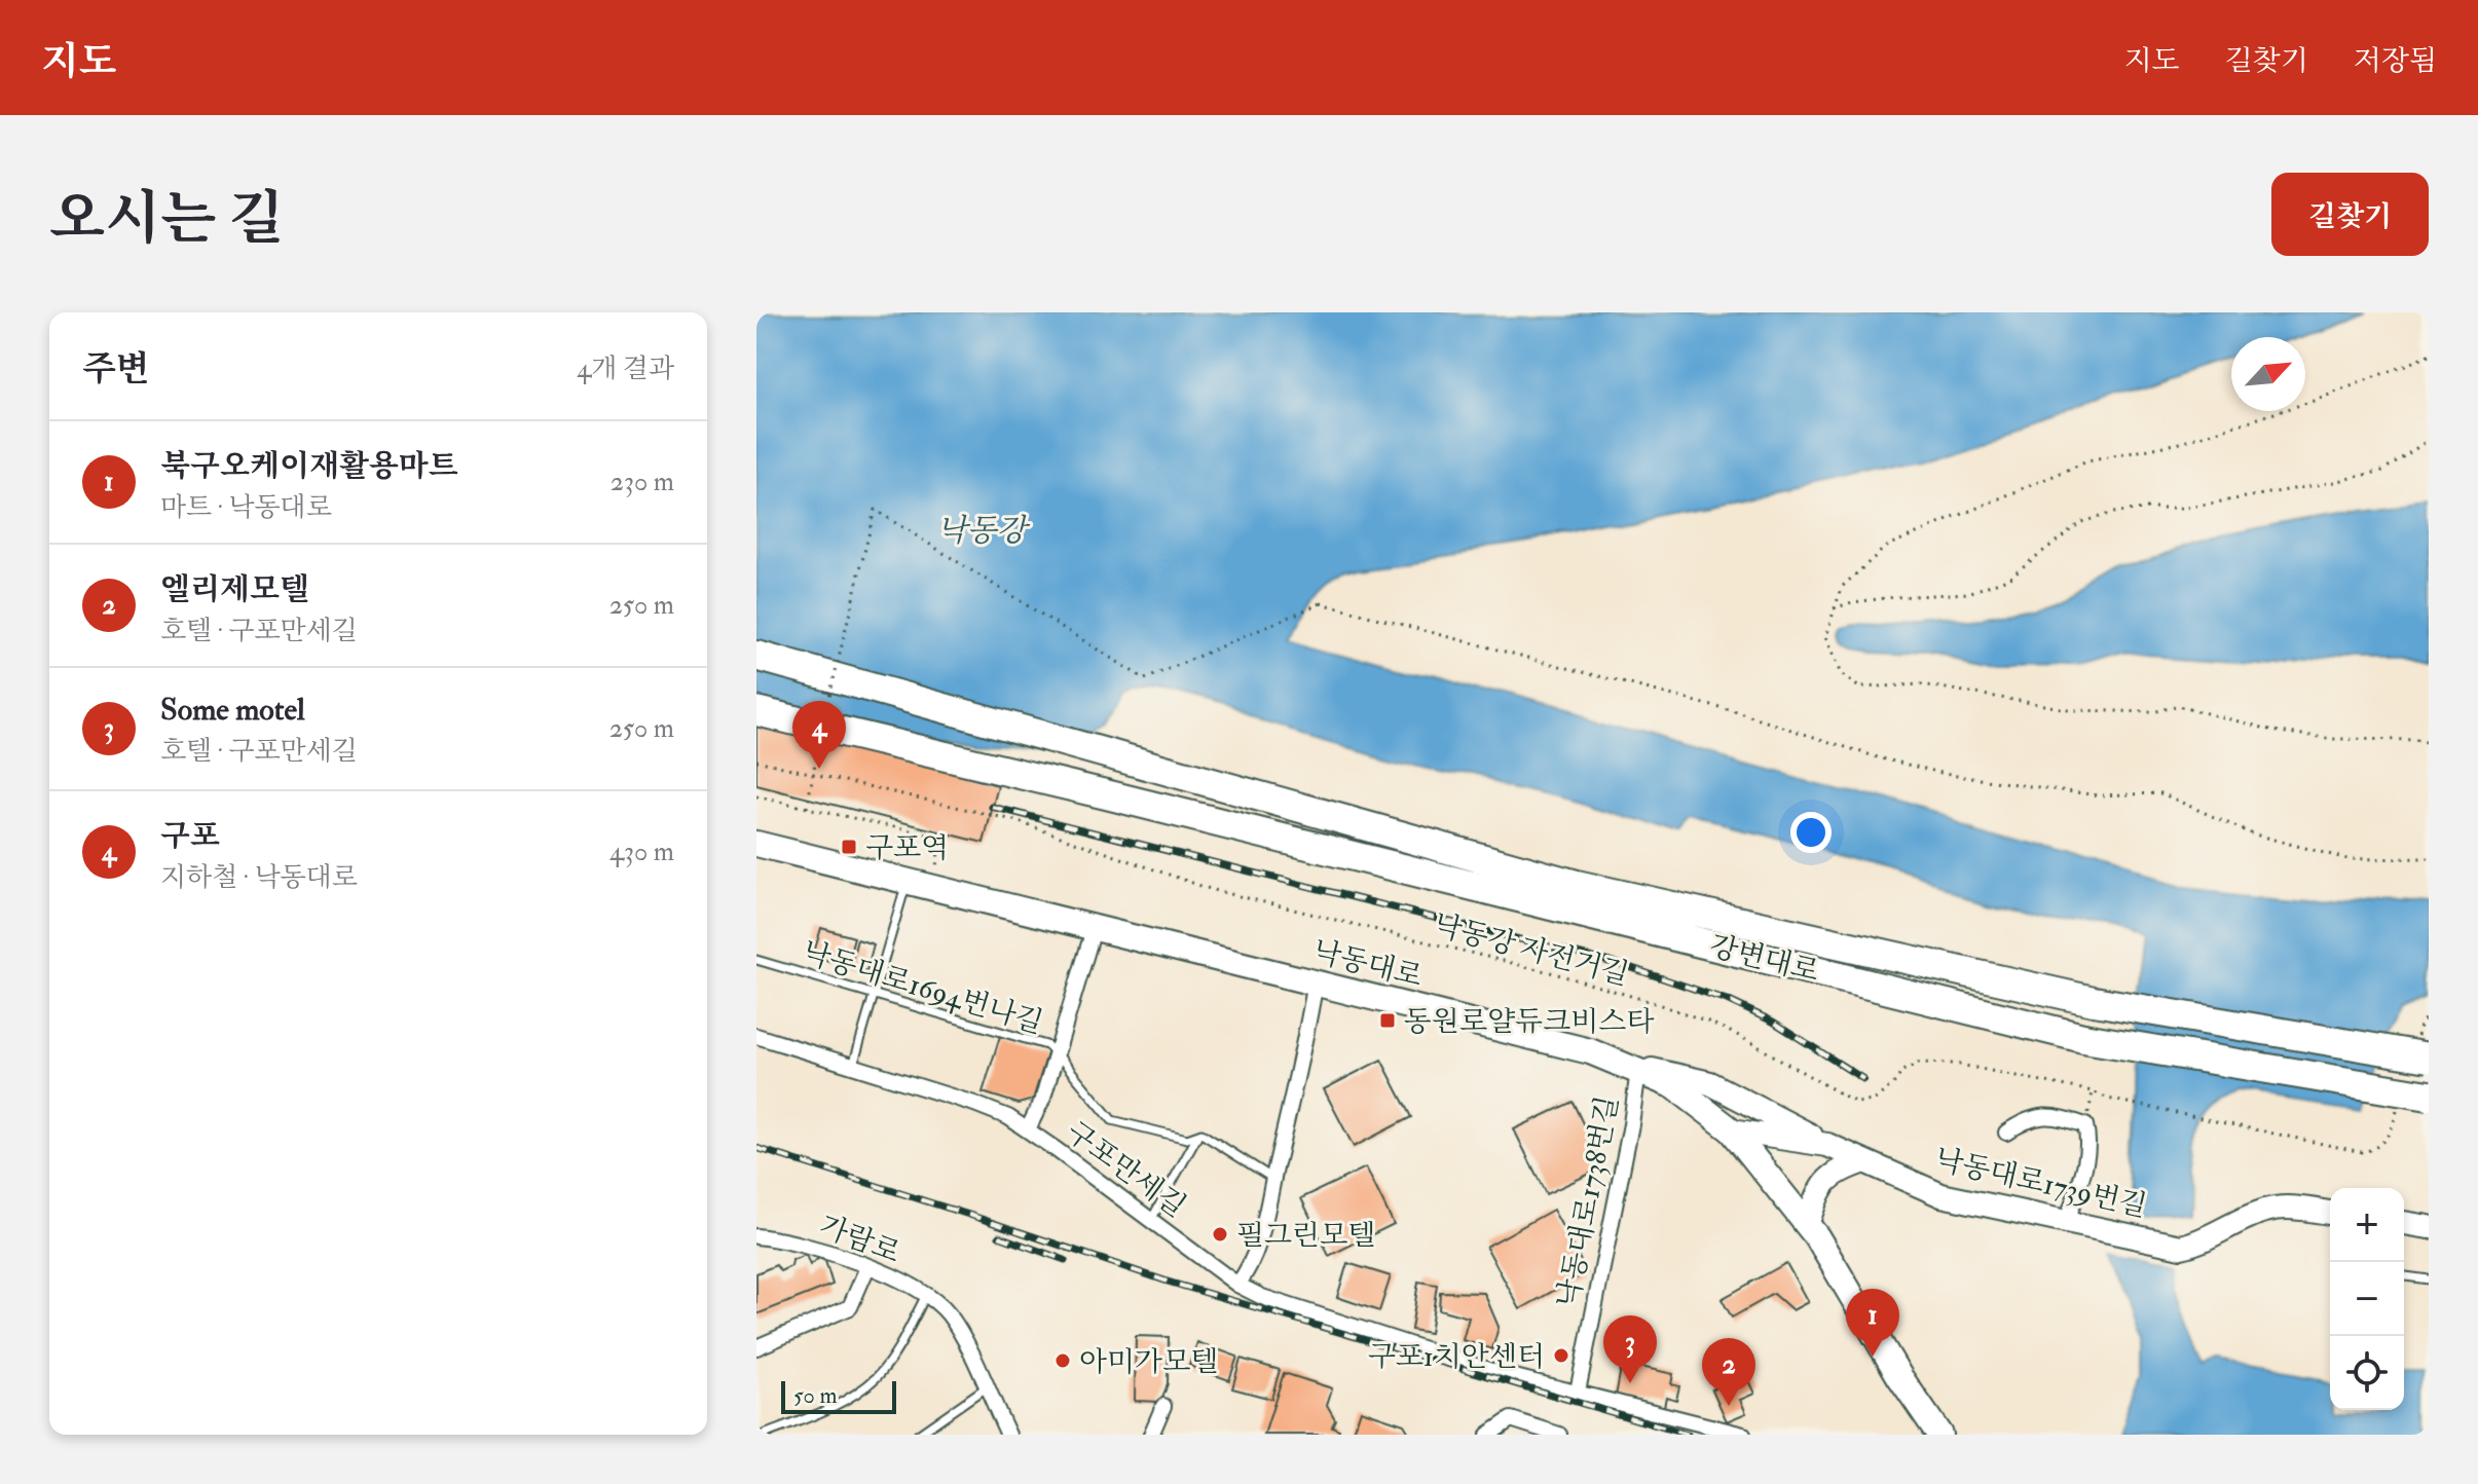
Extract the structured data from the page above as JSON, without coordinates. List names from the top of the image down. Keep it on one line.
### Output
{"streets":{"highway":["강변대로"],"main road":["낙동대로"],"street":["구포만세길","낙동대로1739번길","낙동대로1738번길","가람로"],"lane":["낙동대로1694번나길"],"path":["낙동강 자전거길"]},"crossings":[["낙동대로","낙동대로1739번길"],["낙동대로","낙동대로1738번길"],["구포만세길","낙동대로1738번길"]],"water":["낙동강"],"places":{"transit":["구포역","동원로얄듀크비스타"],"other":["필그린모텔","구포1치안센터","아미가모텔"]},"scale_bar":"50 m","north":"top right","page":{"header":"지도","nav":["지도","길찾기","저장됨"],"title":"오시는 길","buttons":"길찾기","heading":["주변","4개 결과"],"list":[{"mark":"1","name":"북구오케이재활용마트","note":"마트 · 낙동대로","value":"230 m"},{"mark":"2","name":"엘리제모텔","note":"호텔 · 구포만세길","value":"250 m"},{"mark":"3","name":"Some motel","note":"호텔 · 구포만세길","value":"250 m"},{"mark":"4","name":"구포","note":"지하철 · 낙동대로","value":"430 m"}],"pins":["4","1","3","2"],"map_buttons":["+","−"],"scale":"50 m"}}
